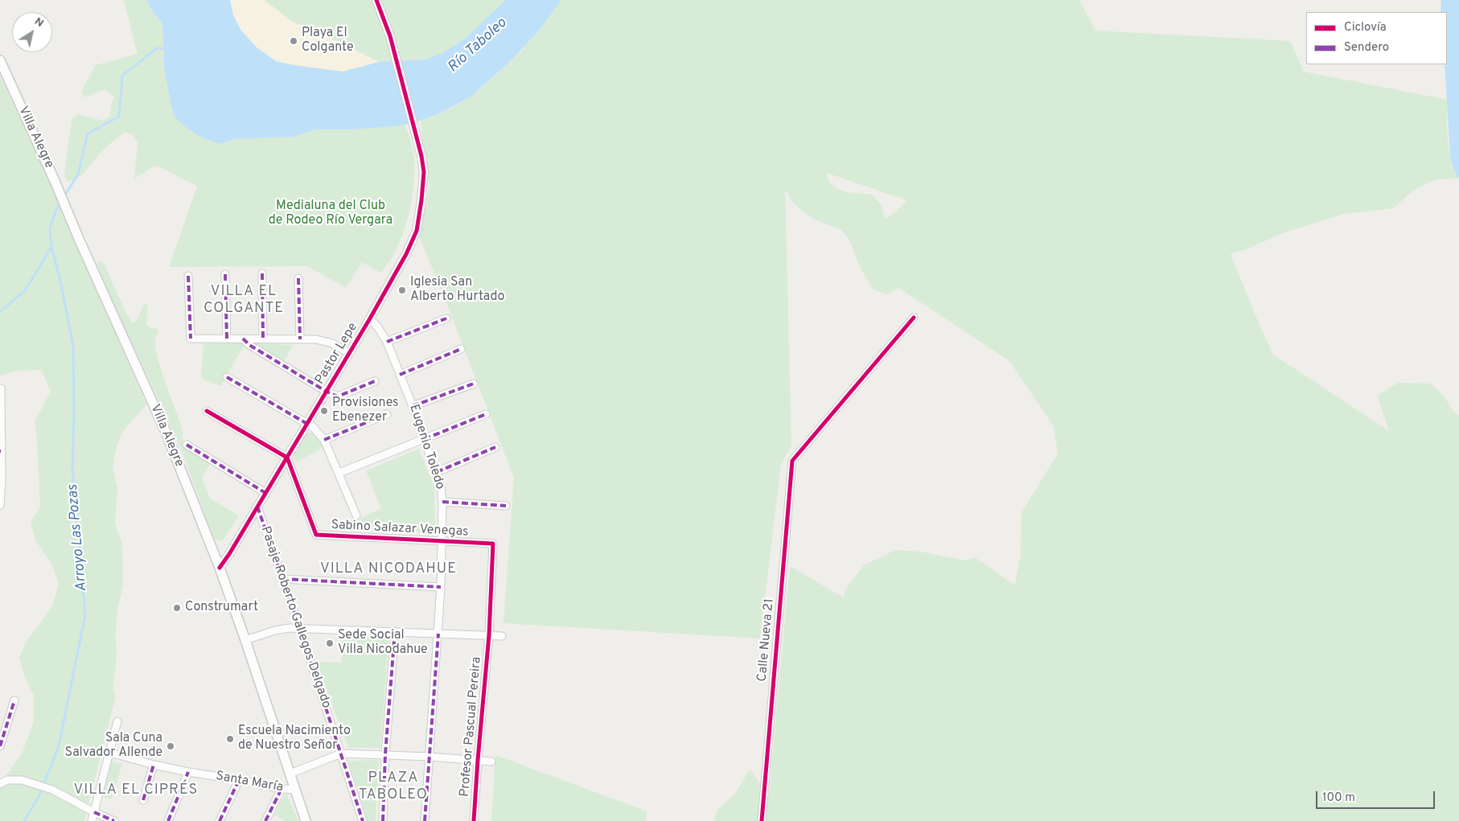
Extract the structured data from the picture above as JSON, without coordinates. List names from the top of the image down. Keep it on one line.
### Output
{"streets":{"main road":["Villa Alegre"],"street":["Pastor Lepe","Eugenio Toledo","Sabino Salazar Venegas","Pasaje Roberto Gallegos Delgado","Calle Nueva 21","Profesor Pascual Pereira","Santa María"]},"crossings":[["Villa Alegre","Pastor Lepe"],["Villa Alegre","Santa María"],["Pastor Lepe","Eugenio Toledo"],["Pastor Lepe","Sabino Salazar Venegas"],["Pastor Lepe","Pasaje Roberto Gallegos Delgado"],["Eugenio Toledo","Sabino Salazar Venegas"],["Sabino Salazar Venegas","Profesor Pascual Pereira"]],"districts":["VILLA EL COLGANTE","VILLA NICODAHUE","PLAZA TABOLEO","VILLA EL CIPRÉS"],"water":["Río Taboleo","Arroyo Las Pozas"],"parks":["Medialuna del Club de Rodeo Río Vergara"],"places":["Playa El Colgante","Iglesia San Alberto Hurtado","Provisiones Ebenezer","Construmart","Sede Social Villa Nicodahue","Escuela Nacimiento de Nuestro Señor","Sala Cuna Salvador Allende"],"legend":["Ciclovía","Sendero"],"scale_bar":"100 m","north":"top right"}
